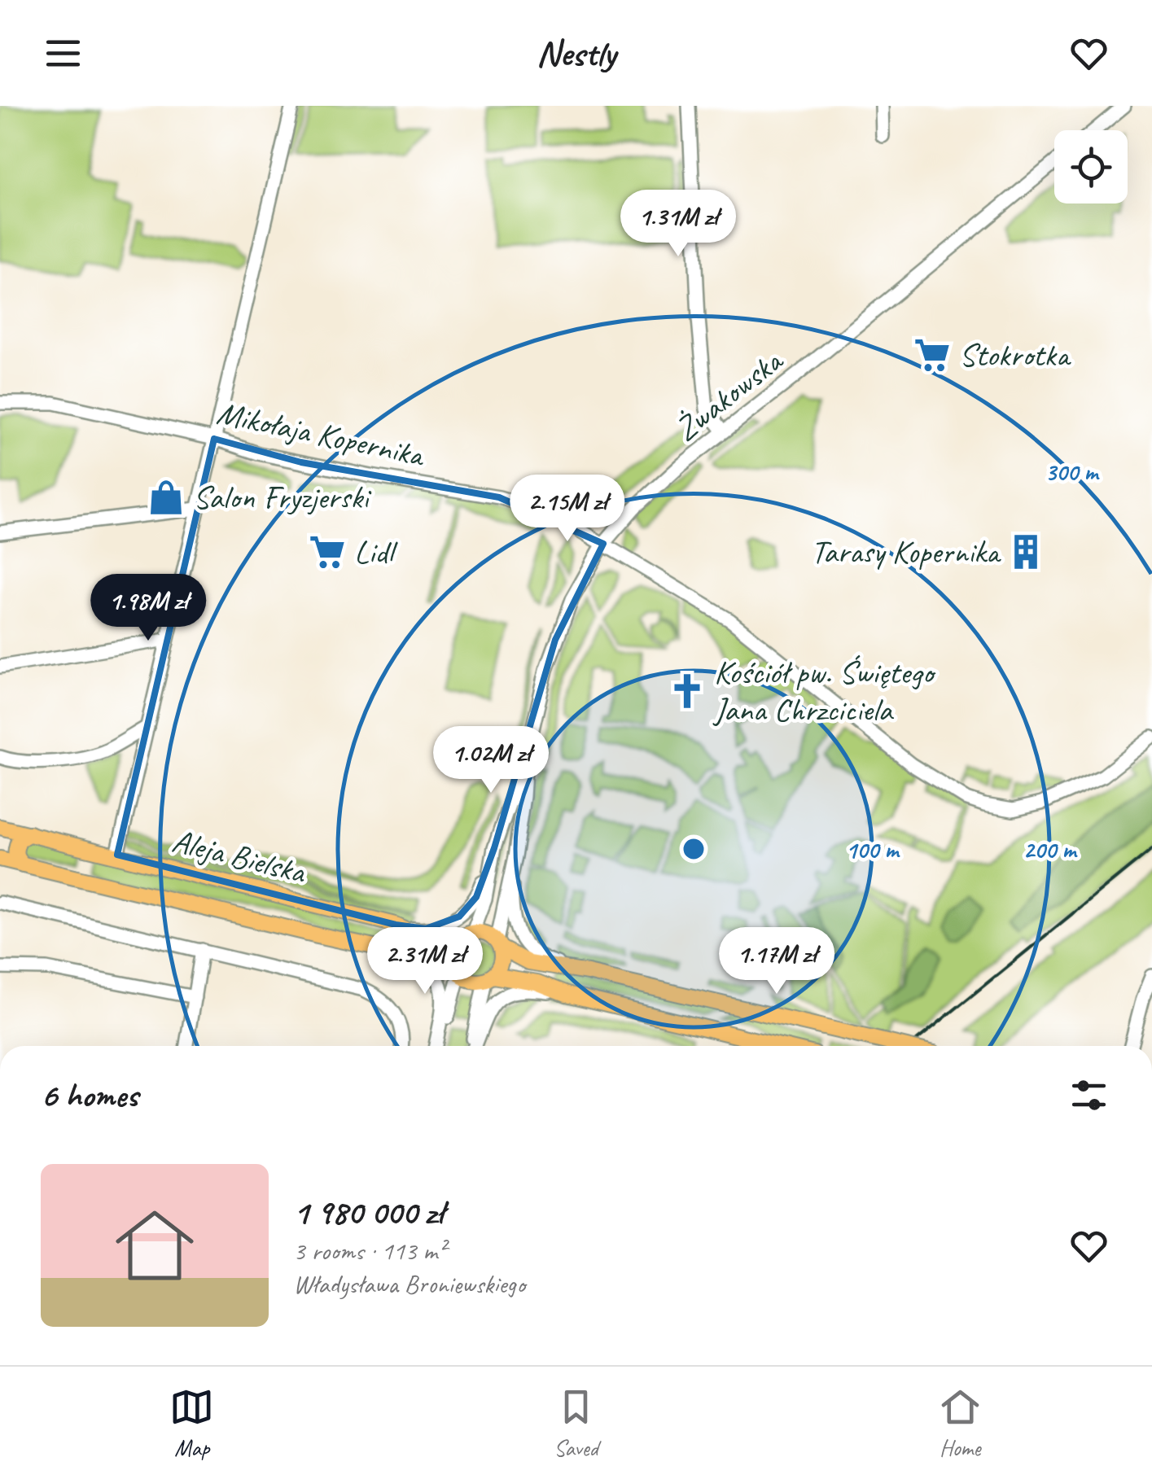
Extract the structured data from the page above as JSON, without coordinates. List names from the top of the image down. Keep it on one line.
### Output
{"streets":{"main road":["Aleja Bielska"],"street":["Żwakowska","Mikołaja Kopernika"]},"crossings":[["Żwakowska","Mikołaja Kopernika"],["Żwakowska","Aleja Bielska"]],"places":{"supermarket":["Stokrotka","Lidl"],"shop":["Salon Fryzjerski"],"building":["Tarasy Kopernika"],"church":["Kościół pw. Świętego Jana Chrzciciela"]},"page":{"header":"Nestly","price":["1.31M zł","2.15M zł","1.98M zł","1.02M zł","2.31M zł","1.17M zł"],"heading":"6 homes","list":[{"name":"1 980 000 zł","note":"3 rooms · 113 m² · Władysława Broniewskiego"}],"tabs":["Map","Saved","Home"]},"rings":["300 m","100 m","200 m"]}
